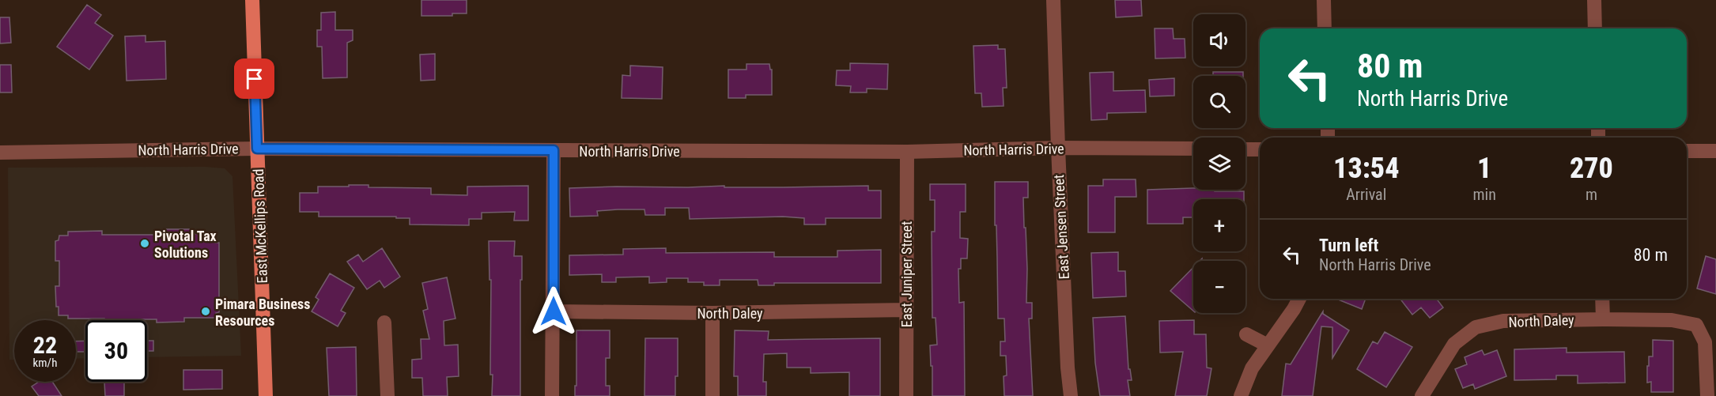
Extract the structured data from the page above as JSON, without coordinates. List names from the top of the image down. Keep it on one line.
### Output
{"streets":{"main road":["East McKellips Road"],"street":["North Harris Drive","East Jensen Street","East Juniper Street","North Daley"]},"crossings":[["North Harris Drive","East McKellips Road"],["North Harris Drive","East Jensen Street"],["North Harris Drive","East Juniper Street"],["East Juniper Street","North Daley"]],"places":["Pivotal Tax Solutions","Pimara Business Resources"],"page":{"map_buttons":["+","−"],"turn":["80 m","North Harris Drive"],"eta":["13:54","Arrival","1","min","270","m"],"list":[{"name":"Turn left","note":"North Harris Drive","value":"80 m"}],"speed":"22 km/h","limit":"30"}}
